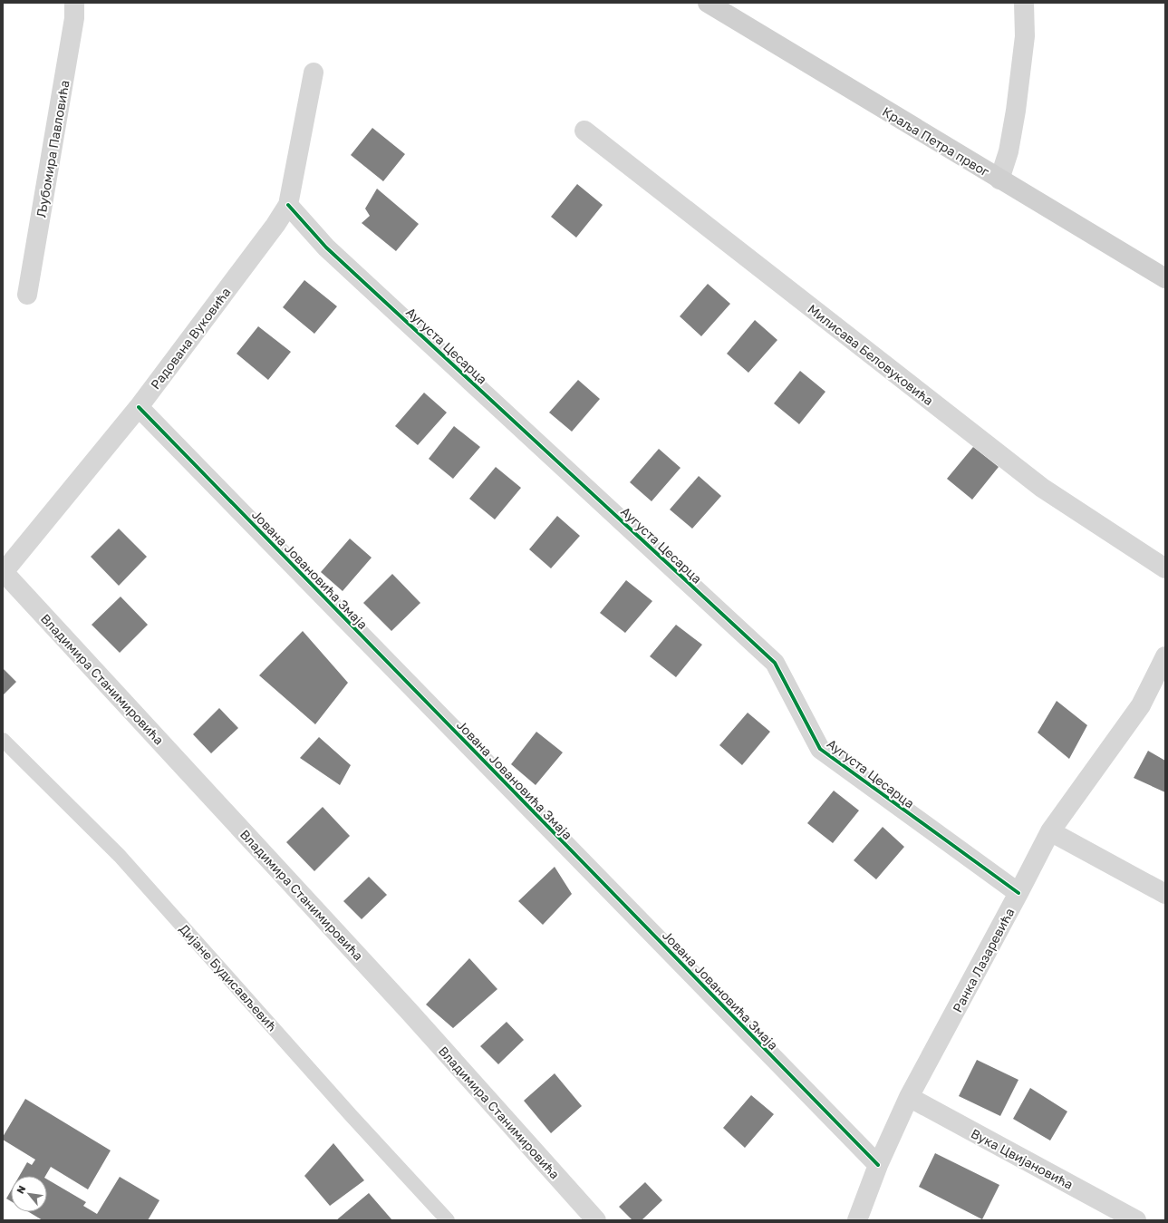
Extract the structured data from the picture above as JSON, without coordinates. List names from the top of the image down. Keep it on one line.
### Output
{"streets":{"street":["Краља Петра првог","Љубомира Павловића","Радована Вуковића","Аугуста Цесарца","Милисава Беловуковића","Јована Јовановића Змаја","Владимира Станимировића","Ранка Лазаревића","Вука Цвијановића"],"lane":["Дијане Будисављевић"]},"crossings":[["Радована Вуковића","Аугуста Цесарца"],["Радована Вуковића","Јована Јовановића Змаја"],["Радована Вуковића","Владимира Станимировића"],["Аугуста Цесарца","Ранка Лазаревића"],["Јована Јовановића Змаја","Ранка Лазаревића"],["Ранка Лазаревића","Вука Цвијановића"]],"north":"top left"}
